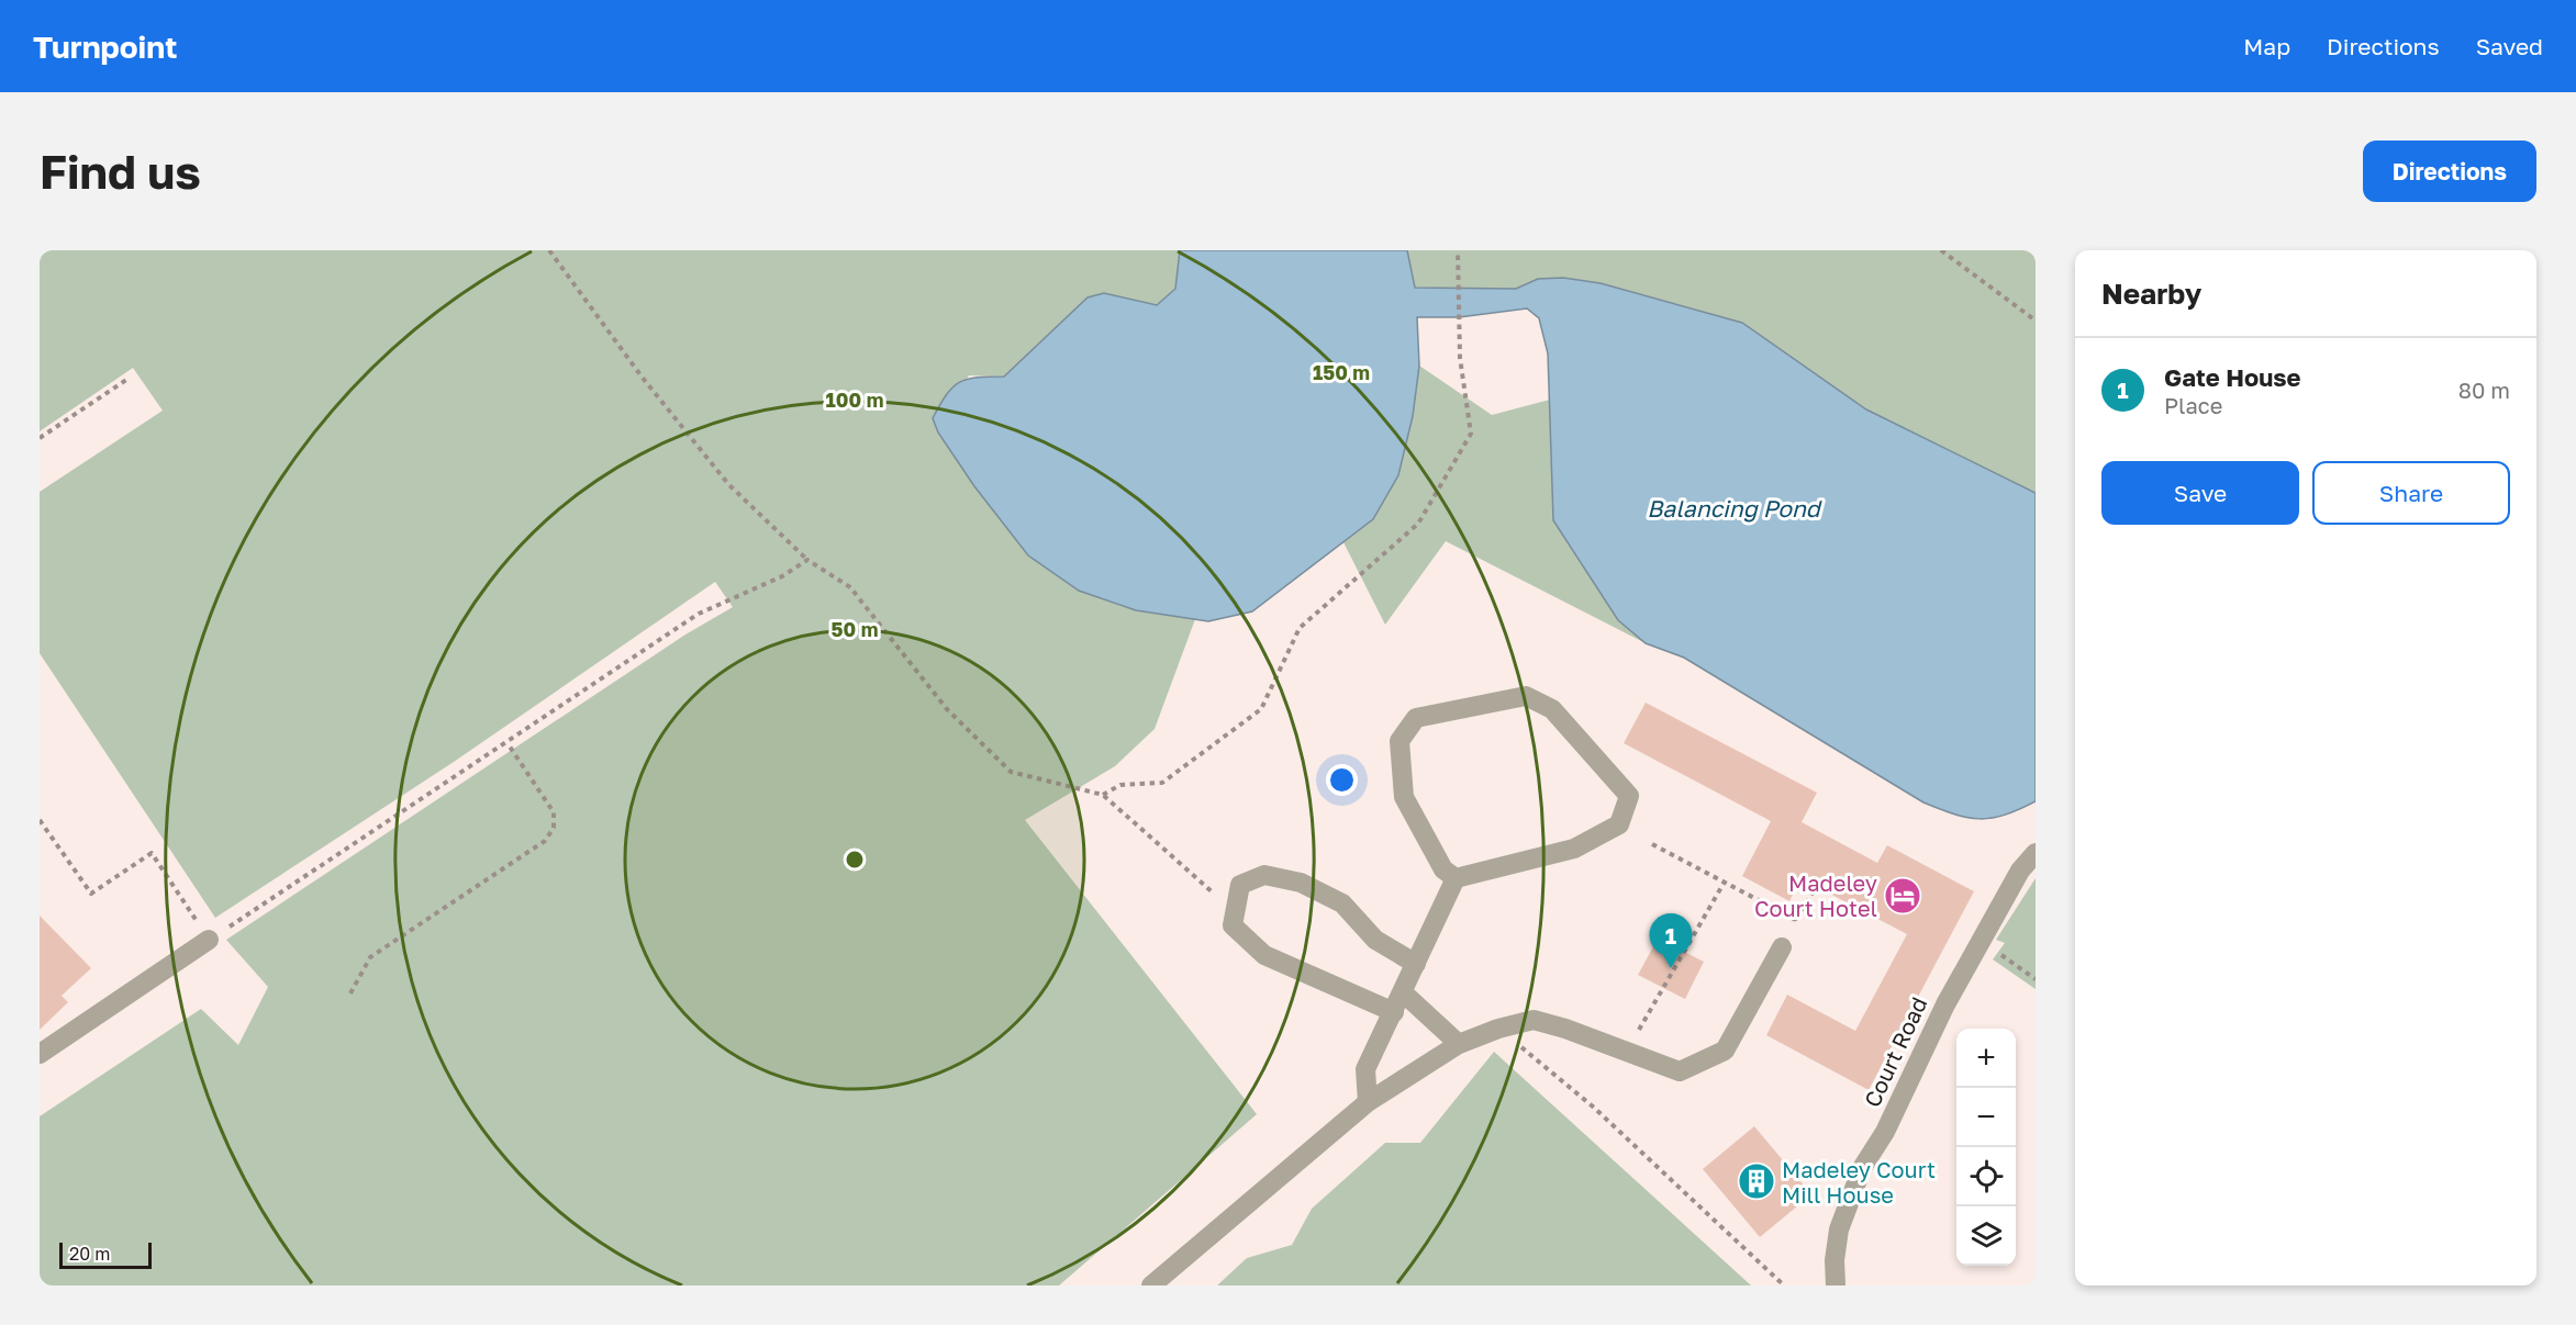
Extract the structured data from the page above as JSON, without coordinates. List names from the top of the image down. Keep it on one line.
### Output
{"streets":{"street":["Court Road"]},"water":["Balancing Pond"],"places":{"hotel":["Madeley Court Hotel"],"building":["Madeley Court Mill House"]},"scale_bar":"20 m","page":{"header":"Turnpoint","nav":["Map","Directions","Saved"],"buttons":["Directions",["Save","Share"]],"title":"Find us","heading":"Nearby","list":[{"mark":"1","name":"Gate House","note":"Place","value":"80 m"}],"pins":"1","map_buttons":["+","−"],"scale":"20 m"},"rings":["150 m","100 m","50 m"]}
